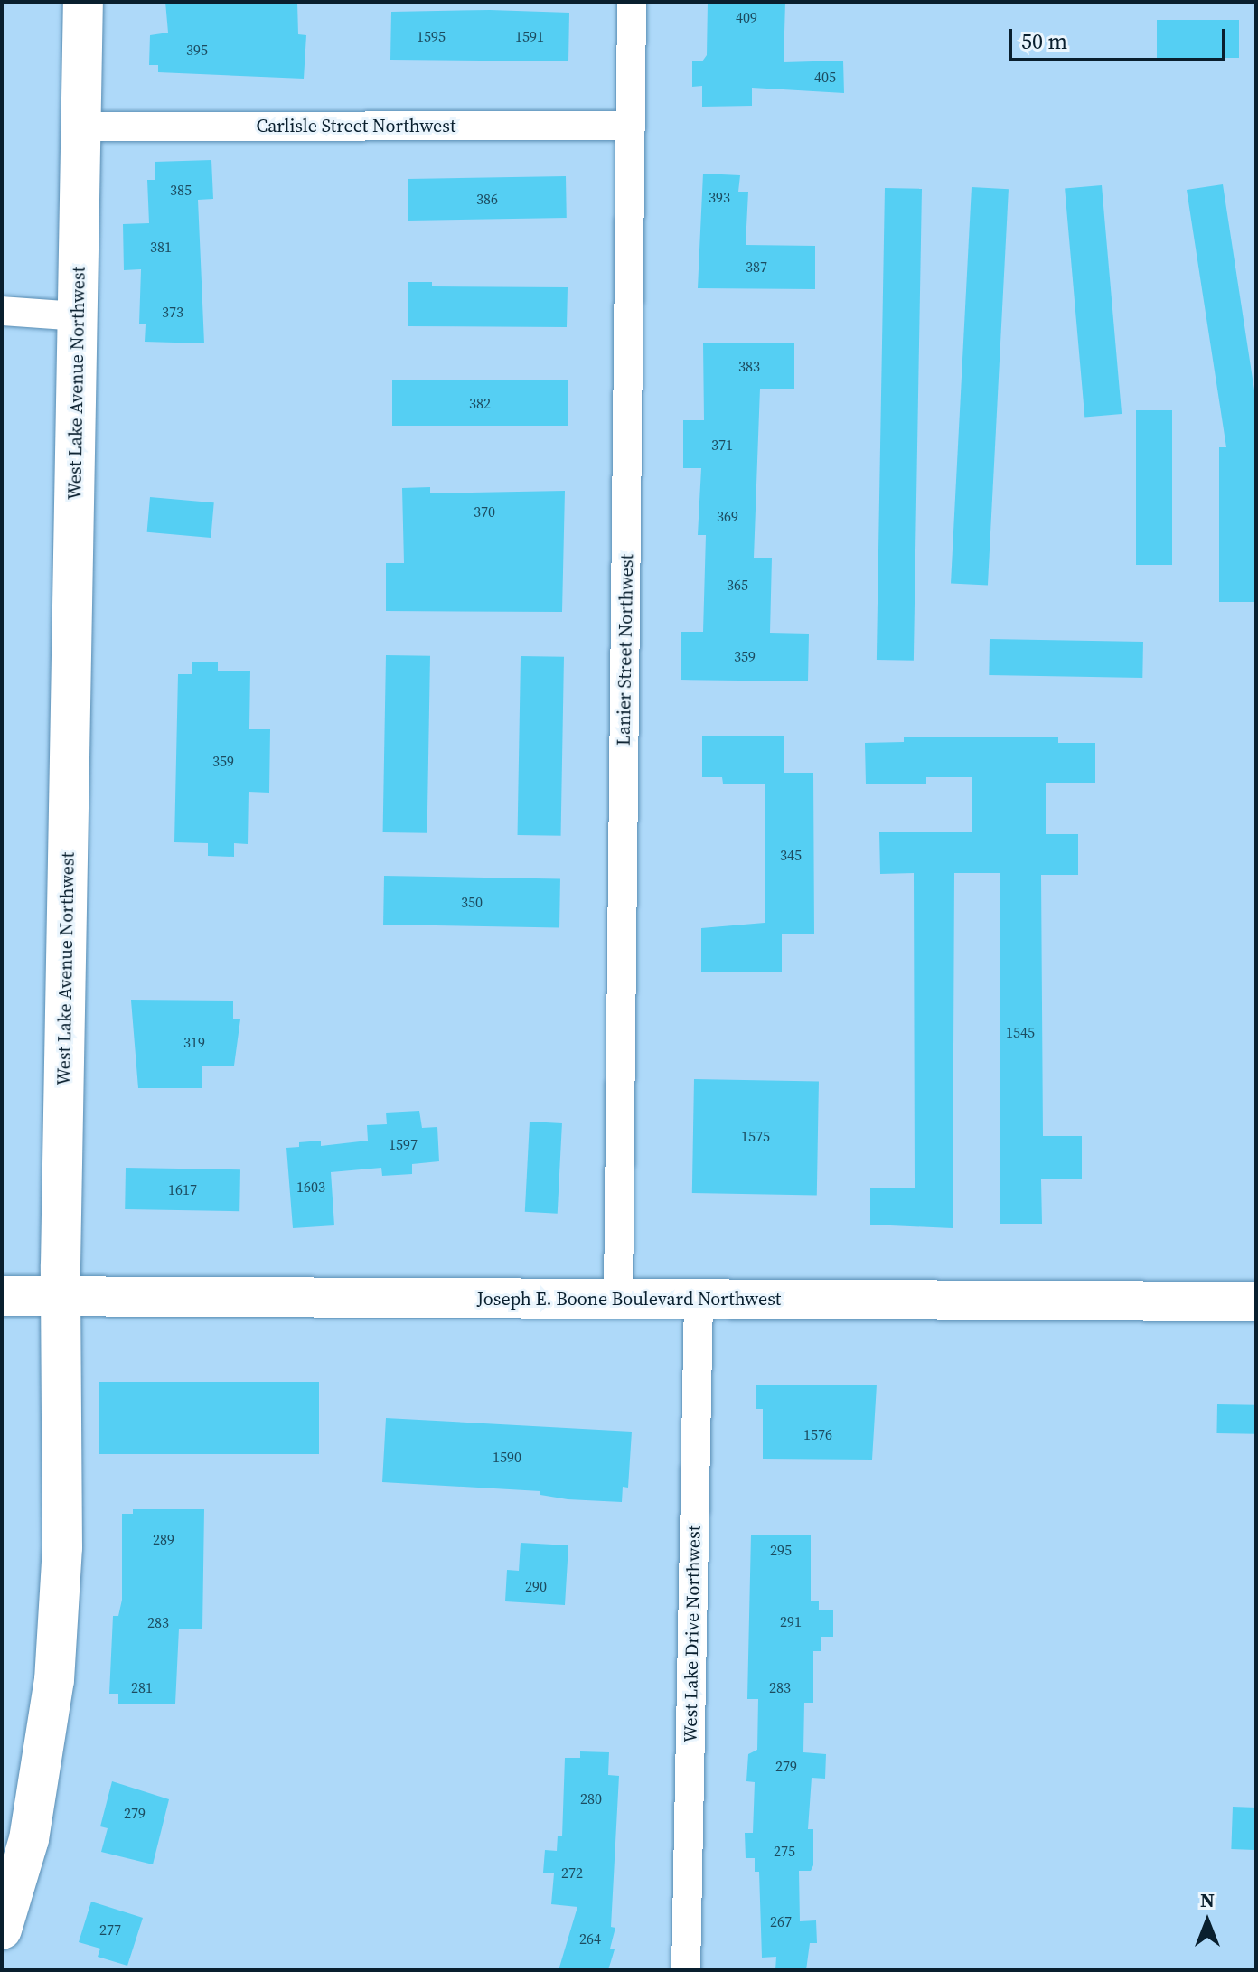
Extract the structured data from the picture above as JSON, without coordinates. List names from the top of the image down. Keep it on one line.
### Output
{"streets":{"street":["Carlisle Street Northwest","West Lake Avenue Northwest","Lanier Street Northwest","Joseph E. Boone Boulevard Northwest","West Lake Drive Northwest"]},"crossings":[["Carlisle Street Northwest","West Lake Avenue Northwest"],["Carlisle Street Northwest","Lanier Street Northwest"],["West Lake Avenue Northwest","Joseph E. Boone Boulevard Northwest"],["Lanier Street Northwest","Joseph E. Boone Boulevard Northwest"],["Joseph E. Boone Boulevard Northwest","West Lake Drive Northwest"]],"house_numbers":["409","1595","1591","395","405","385","393","386","381","387","373","383","382","371","370","369","365","359","359","345","350","1545","319","1575","1597","1603","1617","1576","1590","289","295","290","291","283","281","283","279","280","279","275","272","267","277","264"],"scale_bar":"50 m","north":"top"}
